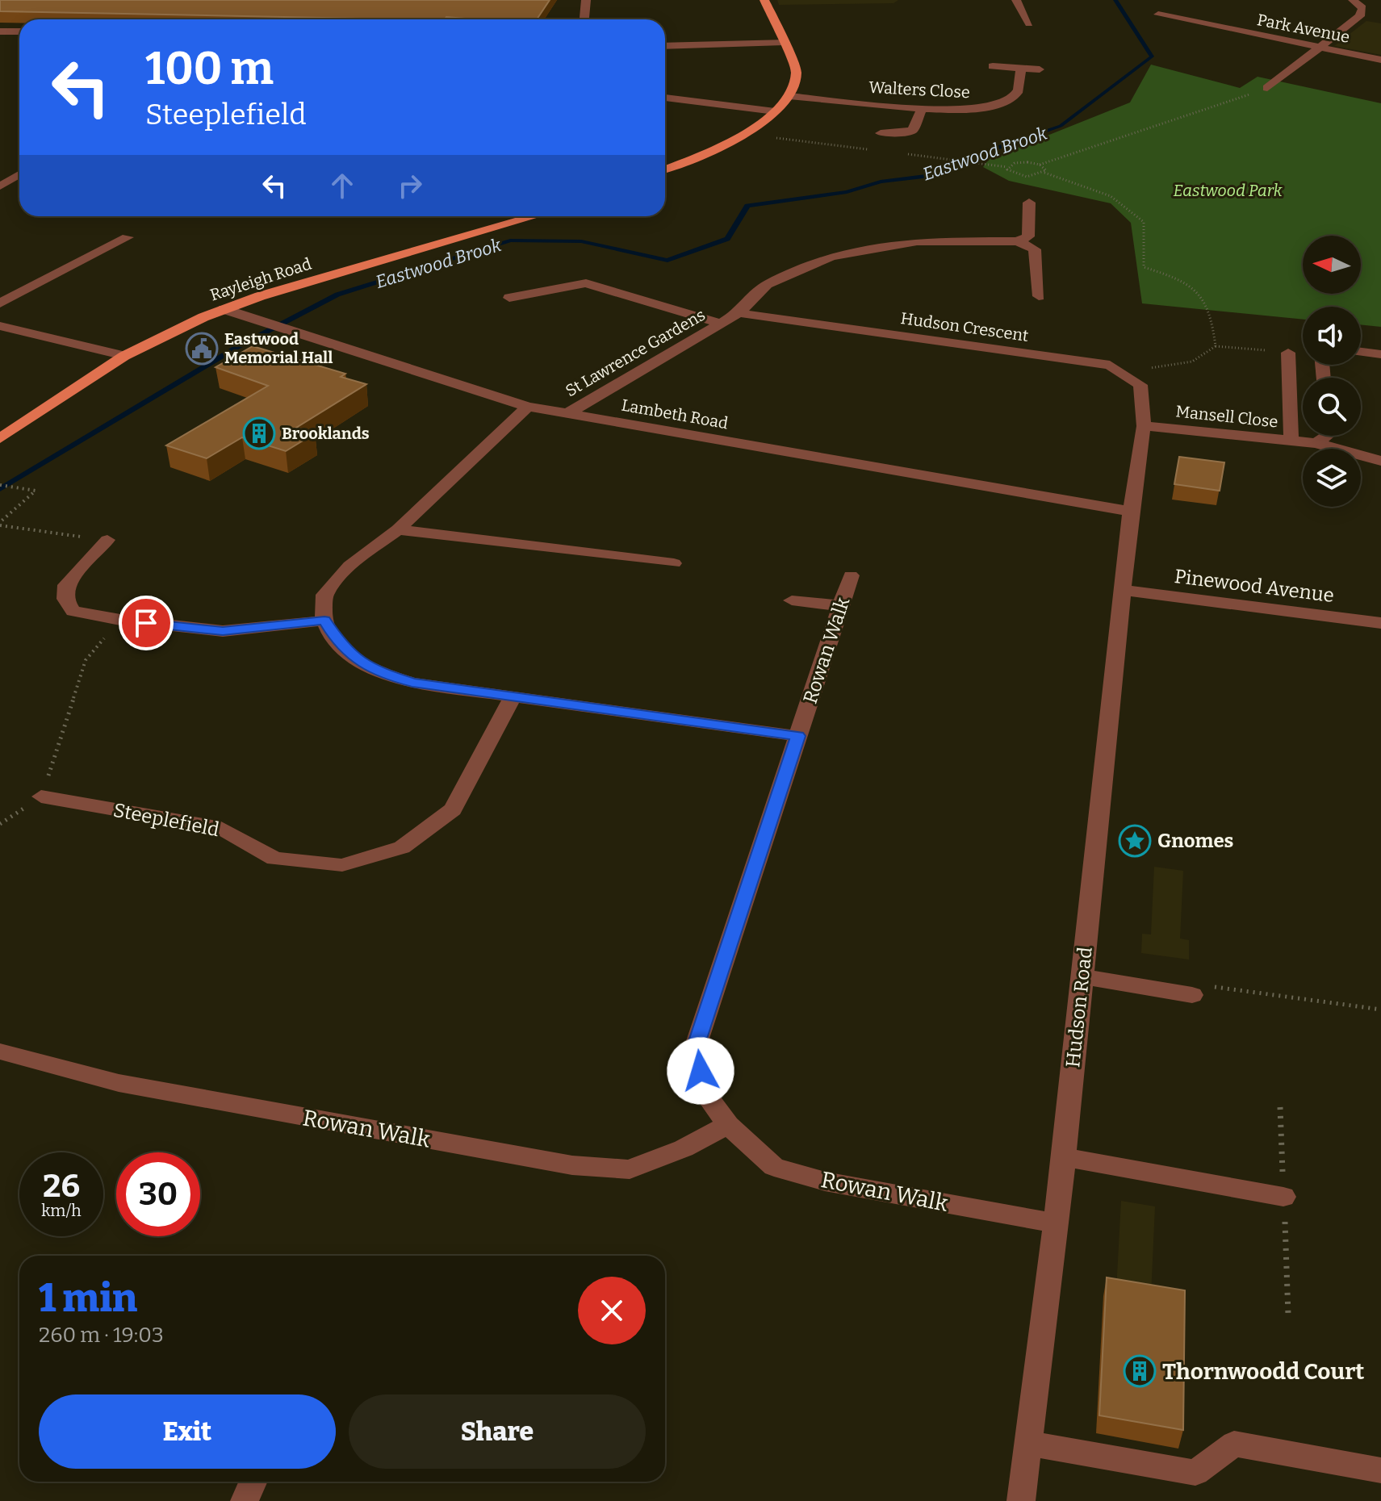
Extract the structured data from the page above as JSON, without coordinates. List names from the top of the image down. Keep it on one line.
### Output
{"streets":{"main road":["Rayleigh Road"],"street":["Park Avenue","Walters Close","Hudson Crescent","St Lawrence Gardens","Lambeth Road","Mansell Close","Pinewood Avenue","Rowan Walk","Steeplefield","Hudson Road"]},"crossings":[["Rayleigh Road","Lambeth Road"],["Hudson Crescent","St Lawrence Gardens"],["Hudson Crescent","Mansell Close"],["Hudson Crescent","Hudson Road"],["St Lawrence Gardens","Lambeth Road"],["Lambeth Road","Hudson Road"],["Mansell Close","Hudson Road"],["Pinewood Avenue","Hudson Road"],["Rowan Walk","Hudson Road"]],"water":["Eastwood Brook"],"parks":["Eastwood Park"],"places":{"public building":["Eastwood Memorial Hall"],"building":["Brooklands","Thornwoodd Court"],"place":["Gnomes"]},"north":"left","page":{"turn":["100 m","Steeplefield"],"speed":"26 km/h","limit":"30","heading":["1 min","260 m · 19:03"],"buttons":["Exit","Share"]}}
